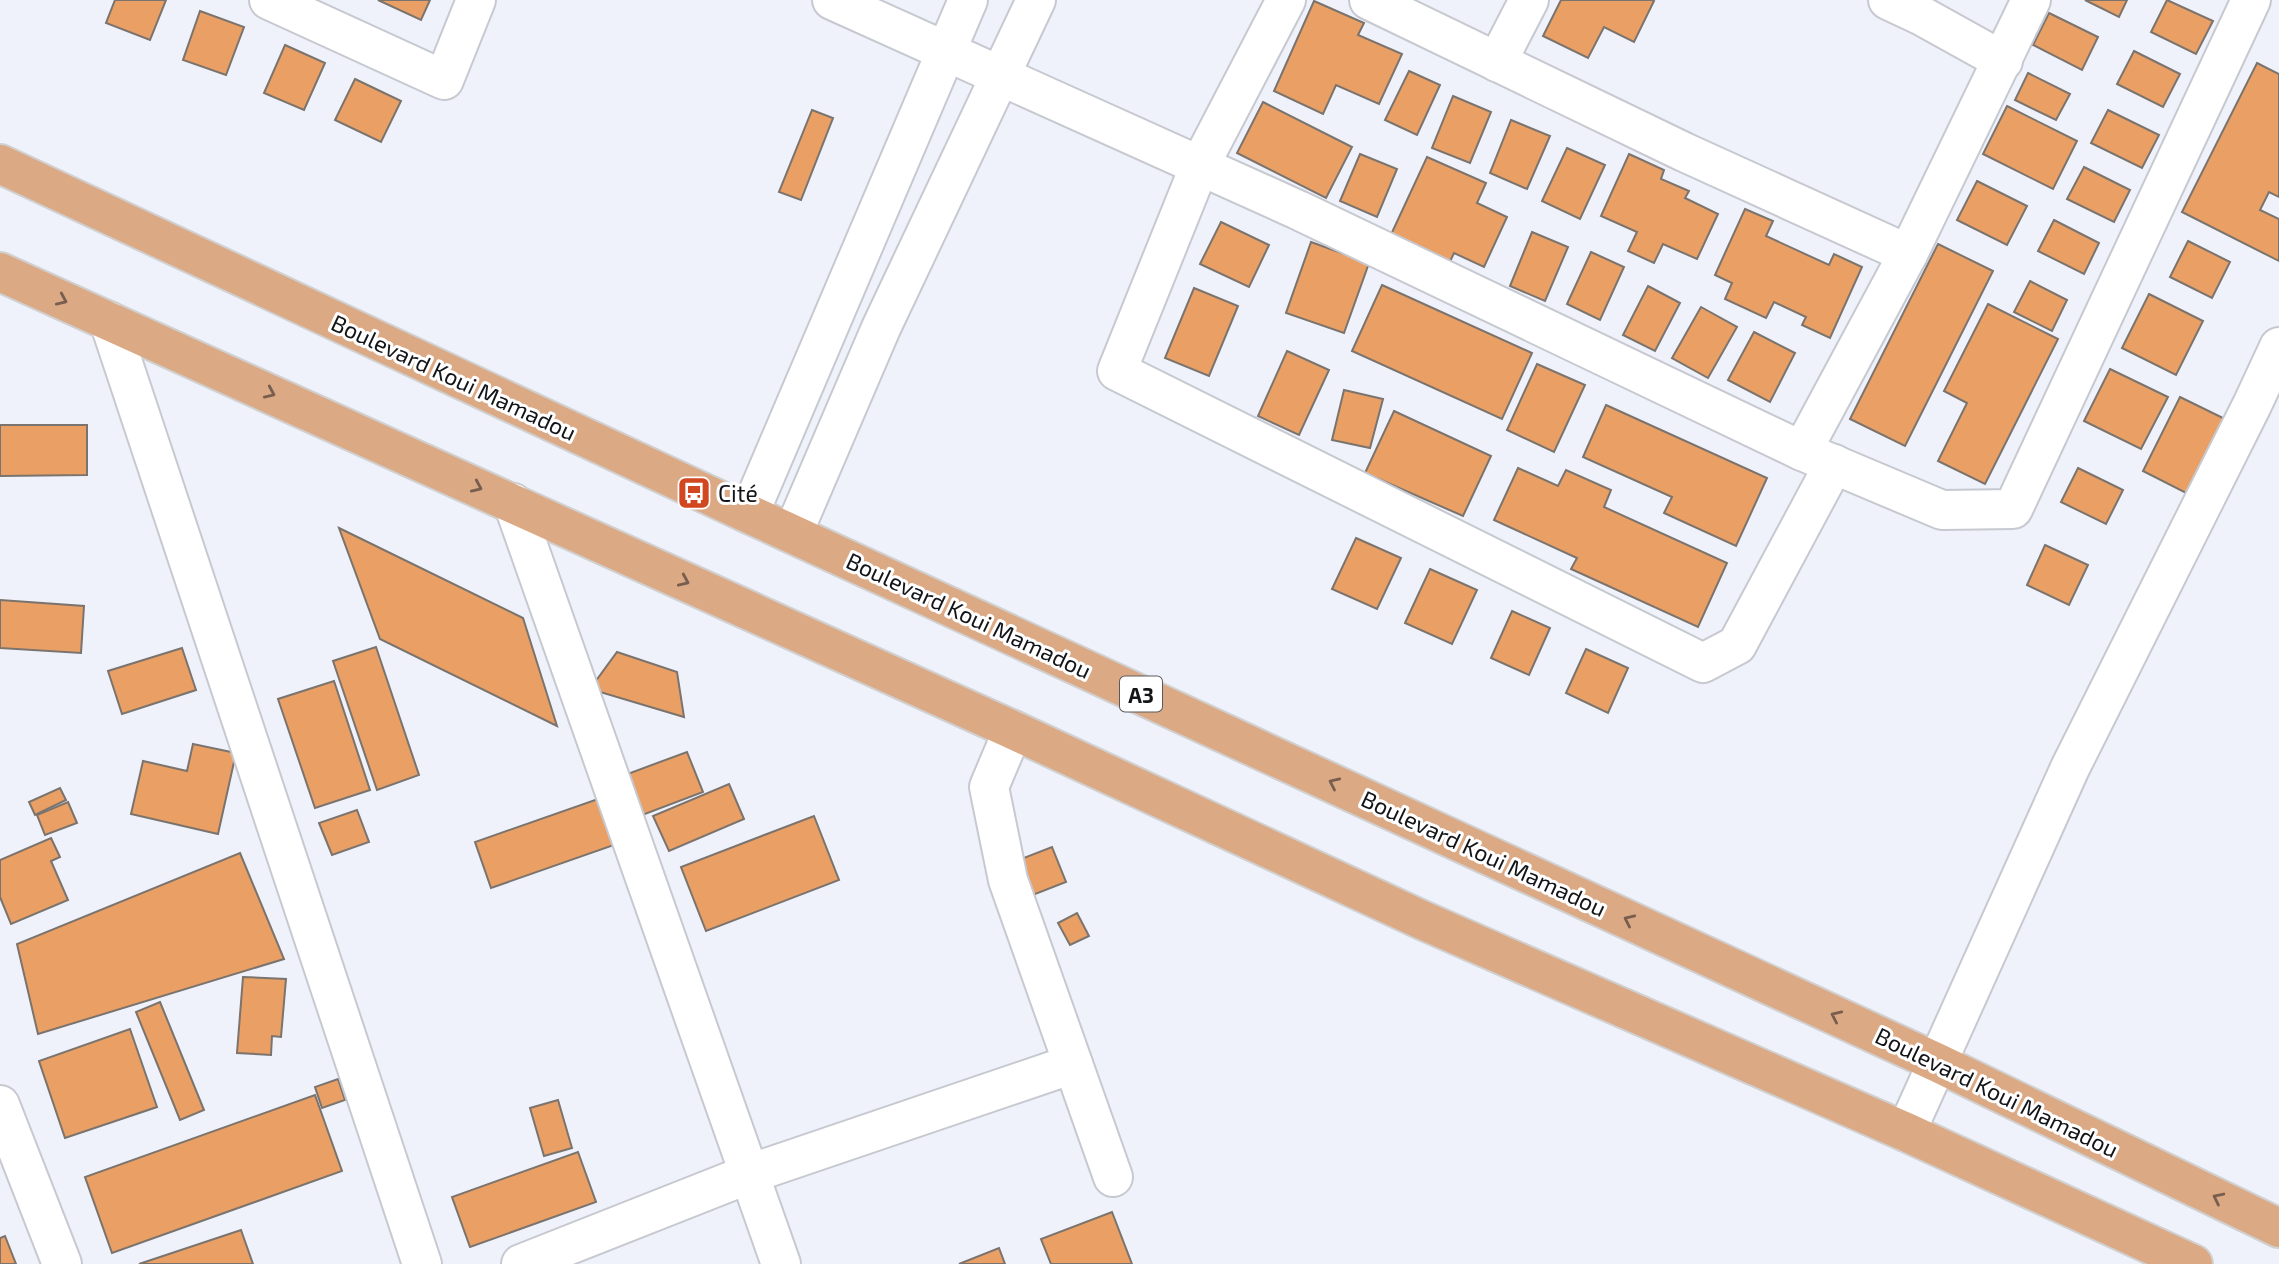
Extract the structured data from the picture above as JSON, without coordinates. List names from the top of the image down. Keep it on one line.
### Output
{"streets":{"main road":["Boulevard Koui Mamadou","A3"]},"places":{"bus stop":["Cité"]}}
